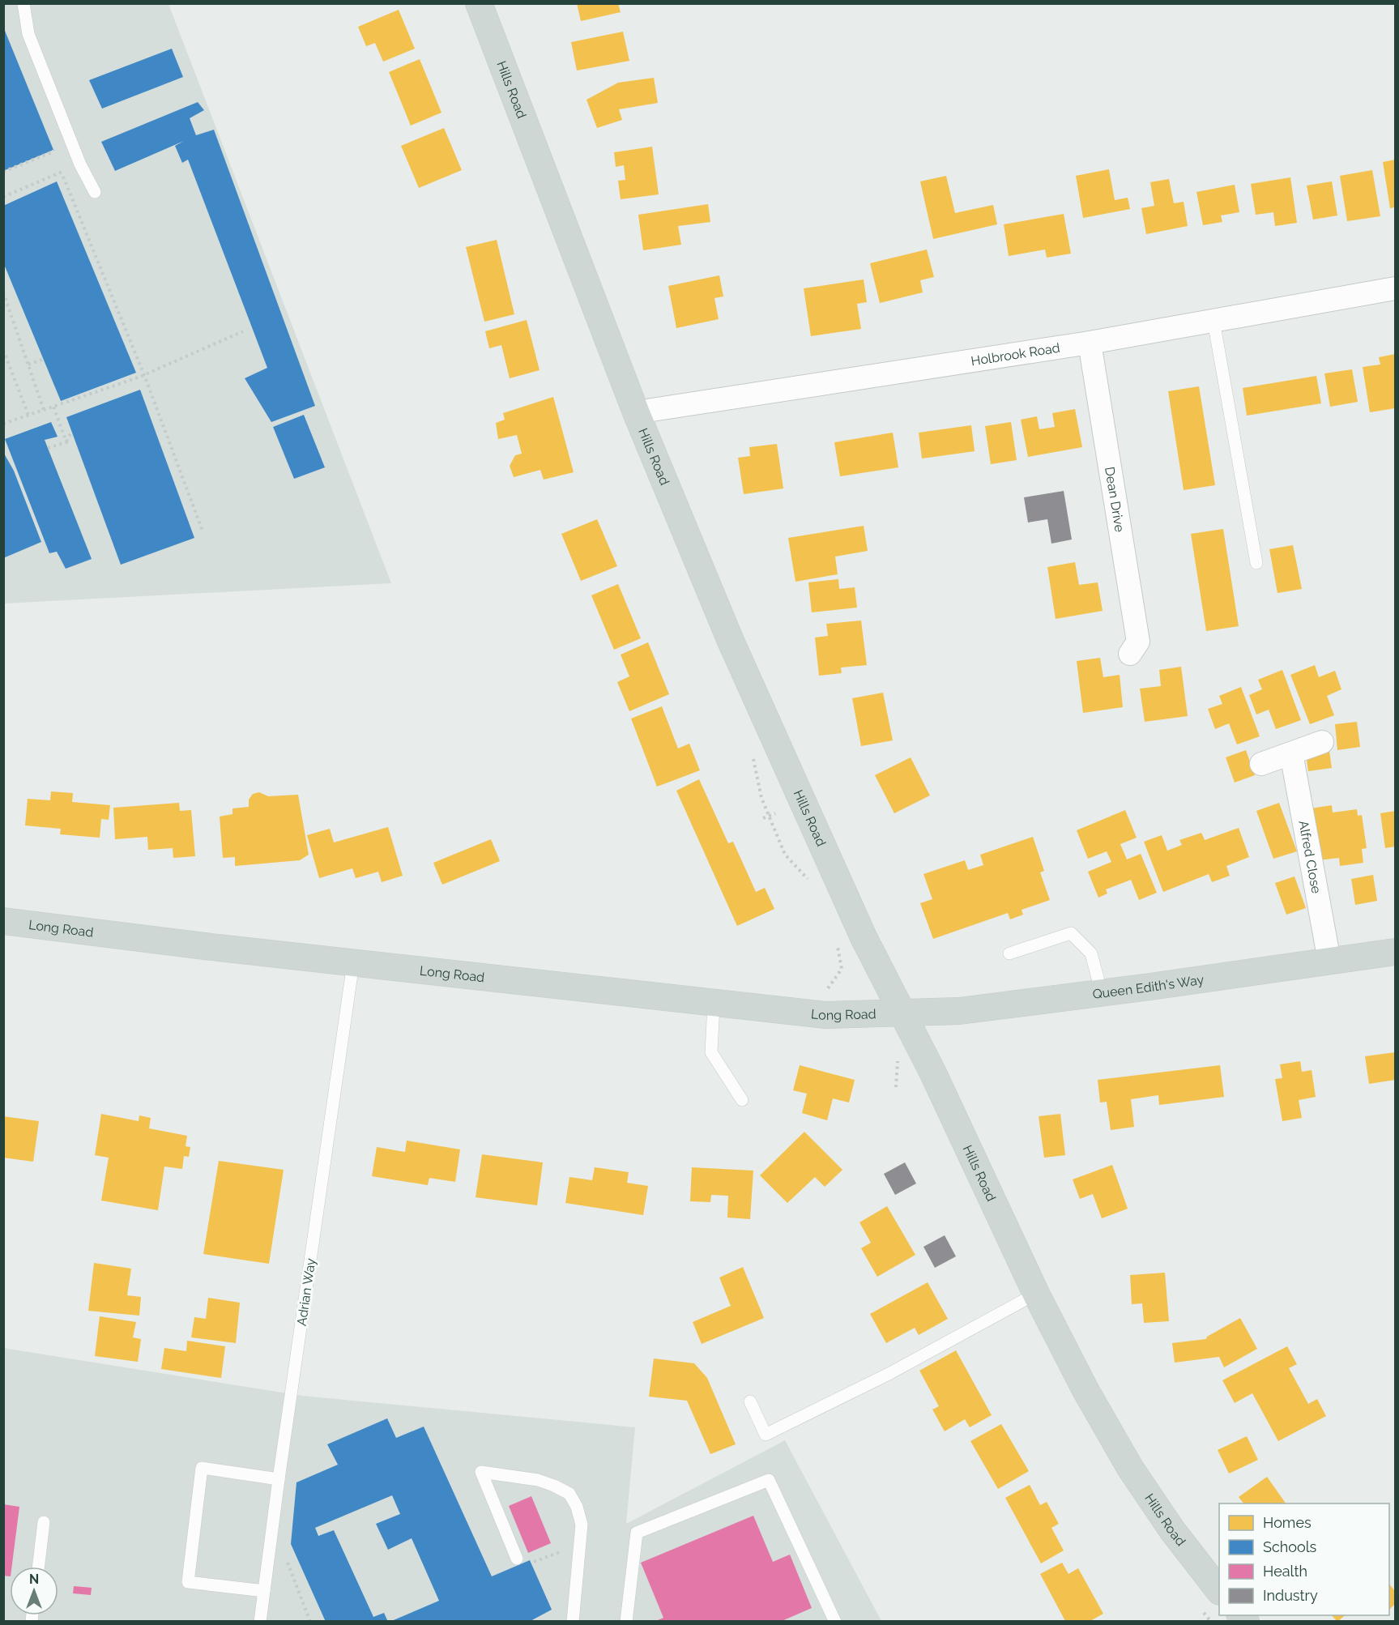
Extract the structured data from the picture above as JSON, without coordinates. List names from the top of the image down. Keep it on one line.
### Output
{"streets":{"main road":["Hills Road","Long Road","Queen Edith's Way"],"street":["Holbrook Road","Dean Drive","Alfred Close"],"lane":["Adrian Way"]},"crossings":[["Hills Road","Holbrook Road"],["Hills Road","Long Road"],["Hills Road","Queen Edith's Way"],["Holbrook Road","Dean Drive"],["Alfred Close","Queen Edith's Way"],["Long Road","Queen Edith's Way"],["Long Road","Adrian Way"]],"legend":["Homes","Schools","Health","Industry"],"north":"top"}
